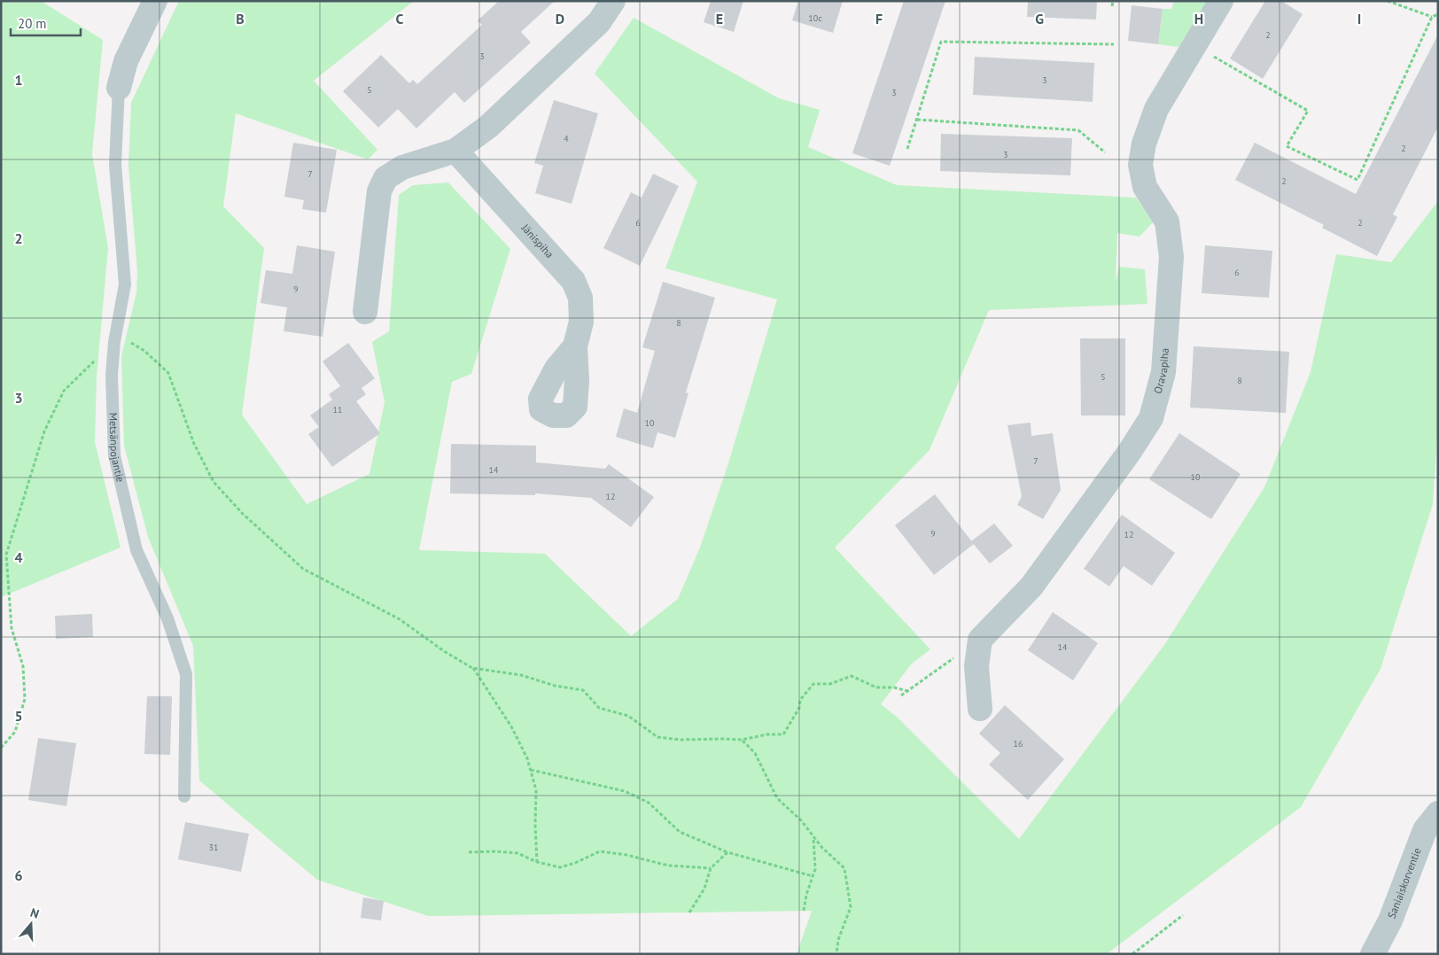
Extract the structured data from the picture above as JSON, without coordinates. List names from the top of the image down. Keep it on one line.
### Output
{"streets":{"street":["Jänispiha","Oravapiha","Saniaiskorventie"],"lane":["Metsänpojantie"]},"house_numbers":["10c","2","3","3","5","3","4","2","3","7","2","6","2","6","9","8","5","8","11","10","7","14","10","12","9","12","14","16","31"],"scale_bar":"20 m","north":"top","grid":{"columns":["B","C","D","E","F","G","H","I"],"rows":["1","2","3","4","5","6"]}}
